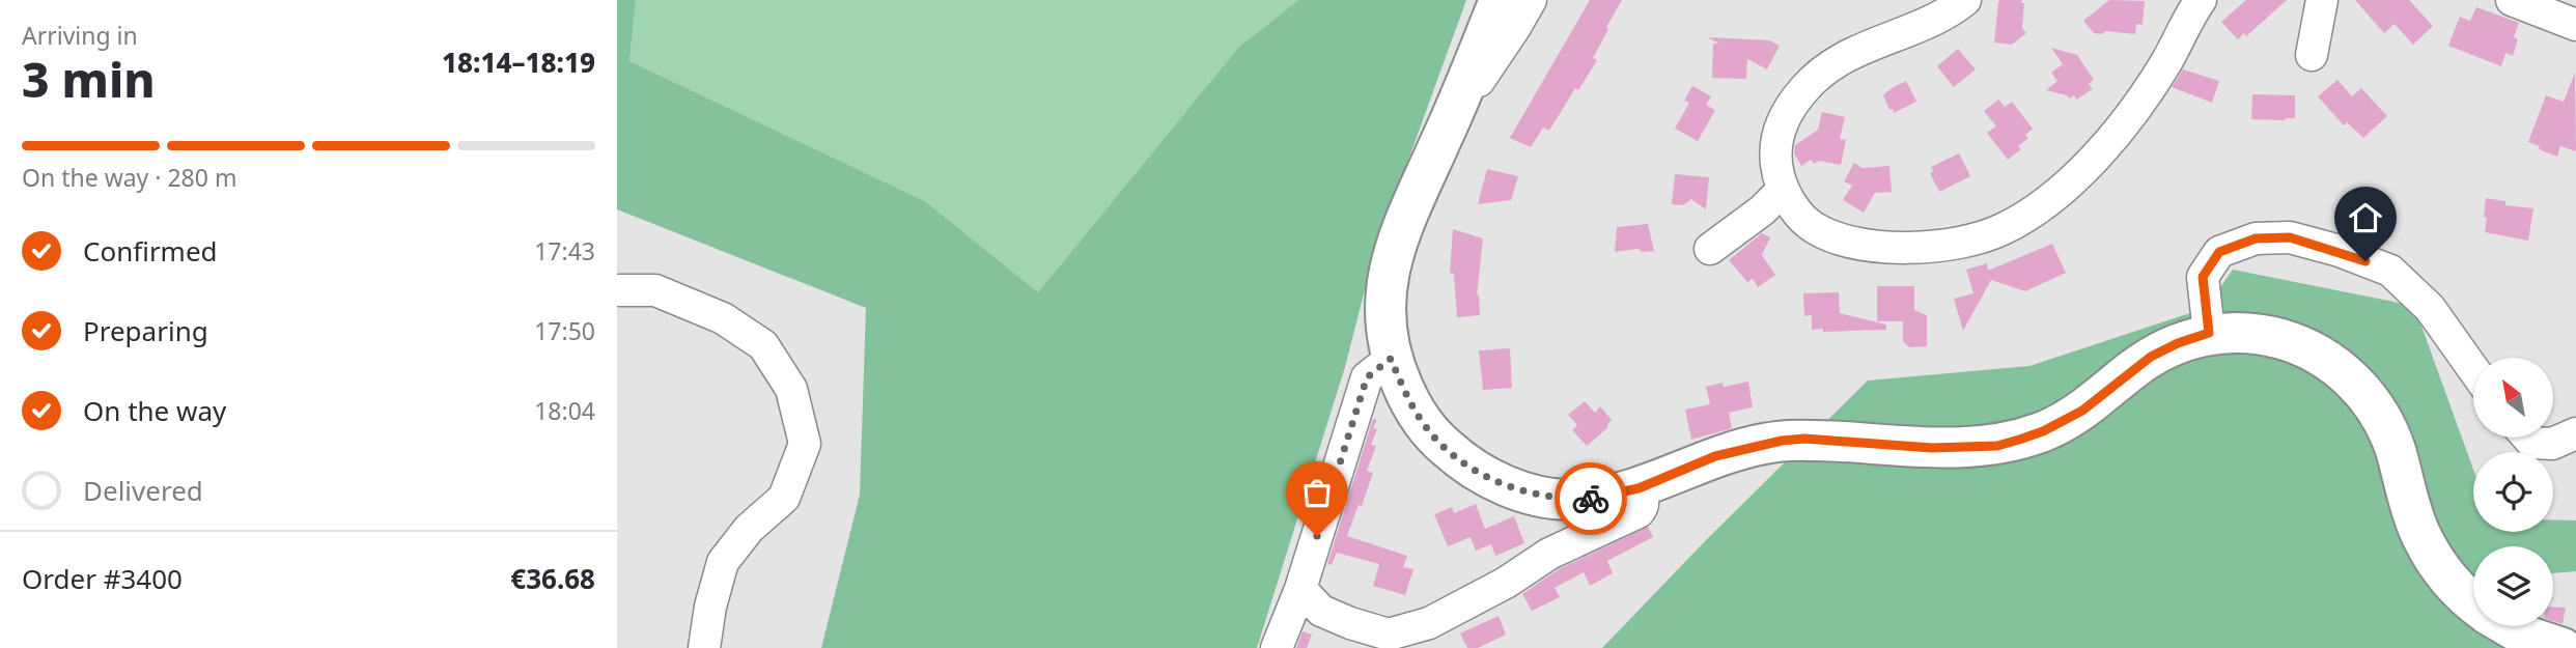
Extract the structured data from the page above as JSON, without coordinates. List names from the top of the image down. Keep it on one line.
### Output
{"north":"top left","page":{"heading":["3 min","Arriving in","18:14–18:19"],"panel":["Order #3400","€36.68"],"bar":"On the way · 280 m","list":[["Confirmed","17:43"],["Preparing","17:50"],["On the way","18:04"],"Delivered"]}}
